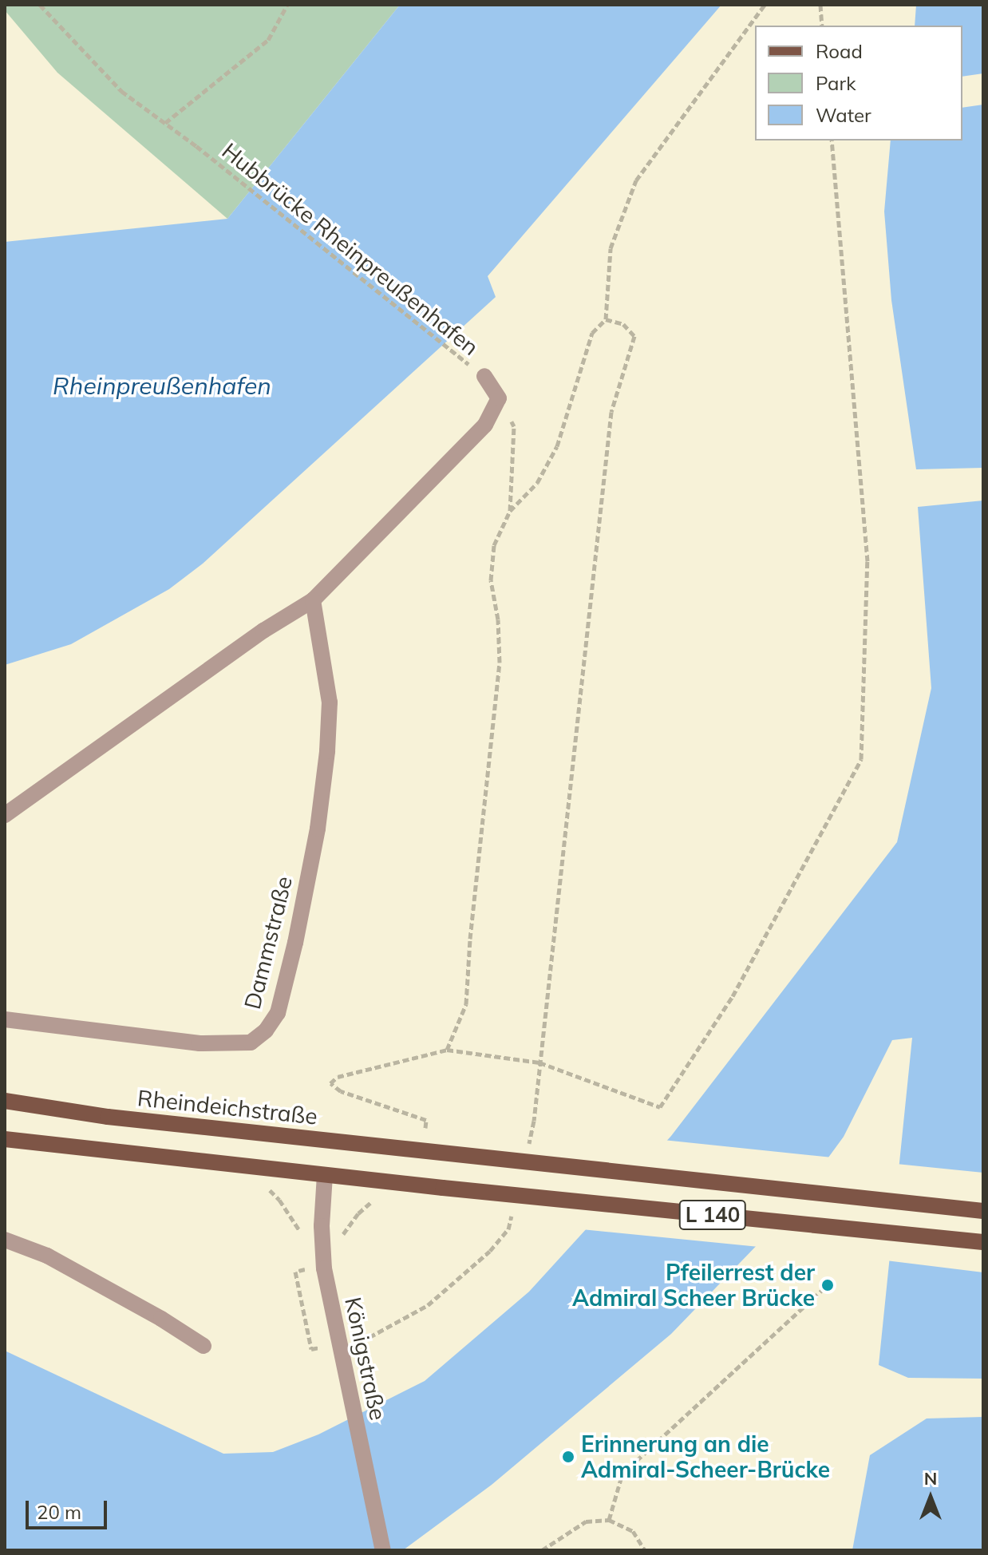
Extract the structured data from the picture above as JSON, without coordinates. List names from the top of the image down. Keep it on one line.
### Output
{"streets":{"main road":["Rheindeichstraße","L 140"],"street":["Dammstraße","Königstraße"],"path":["Hubbrücke Rheinpreußenhafen"]},"crossings":[["L 140","Königstraße"]],"water":["Rheinpreußenhafen"],"places":["Pfeilerrest der Admiral Scheer Brücke","Erinnerung an die Admiral-Scheer-Brücke"],"legend":["Road","Park","Water"],"scale_bar":"20 m","north":"top"}
